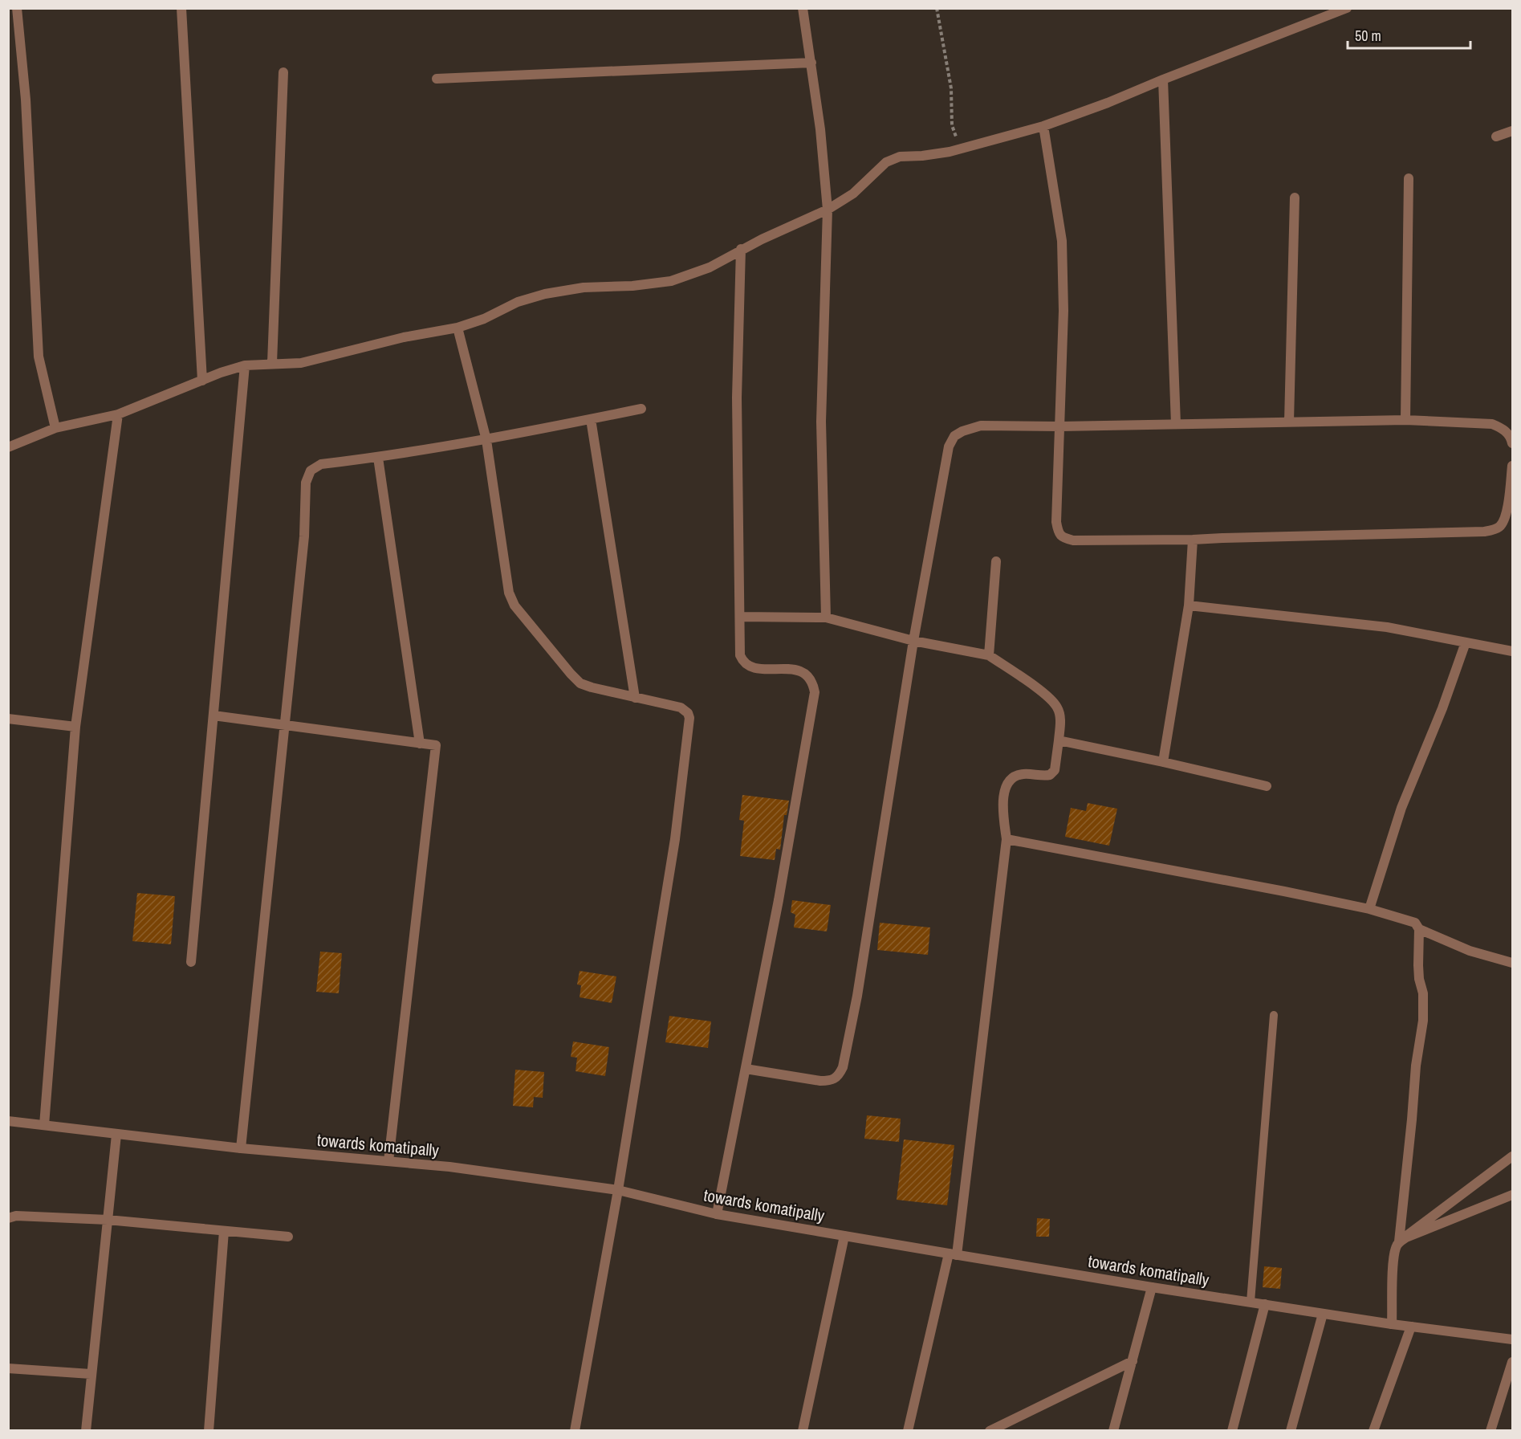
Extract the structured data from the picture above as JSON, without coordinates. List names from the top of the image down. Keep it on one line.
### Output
{"streets":{"street":["towards komatipally"]},"scale_bar":"50 m"}
